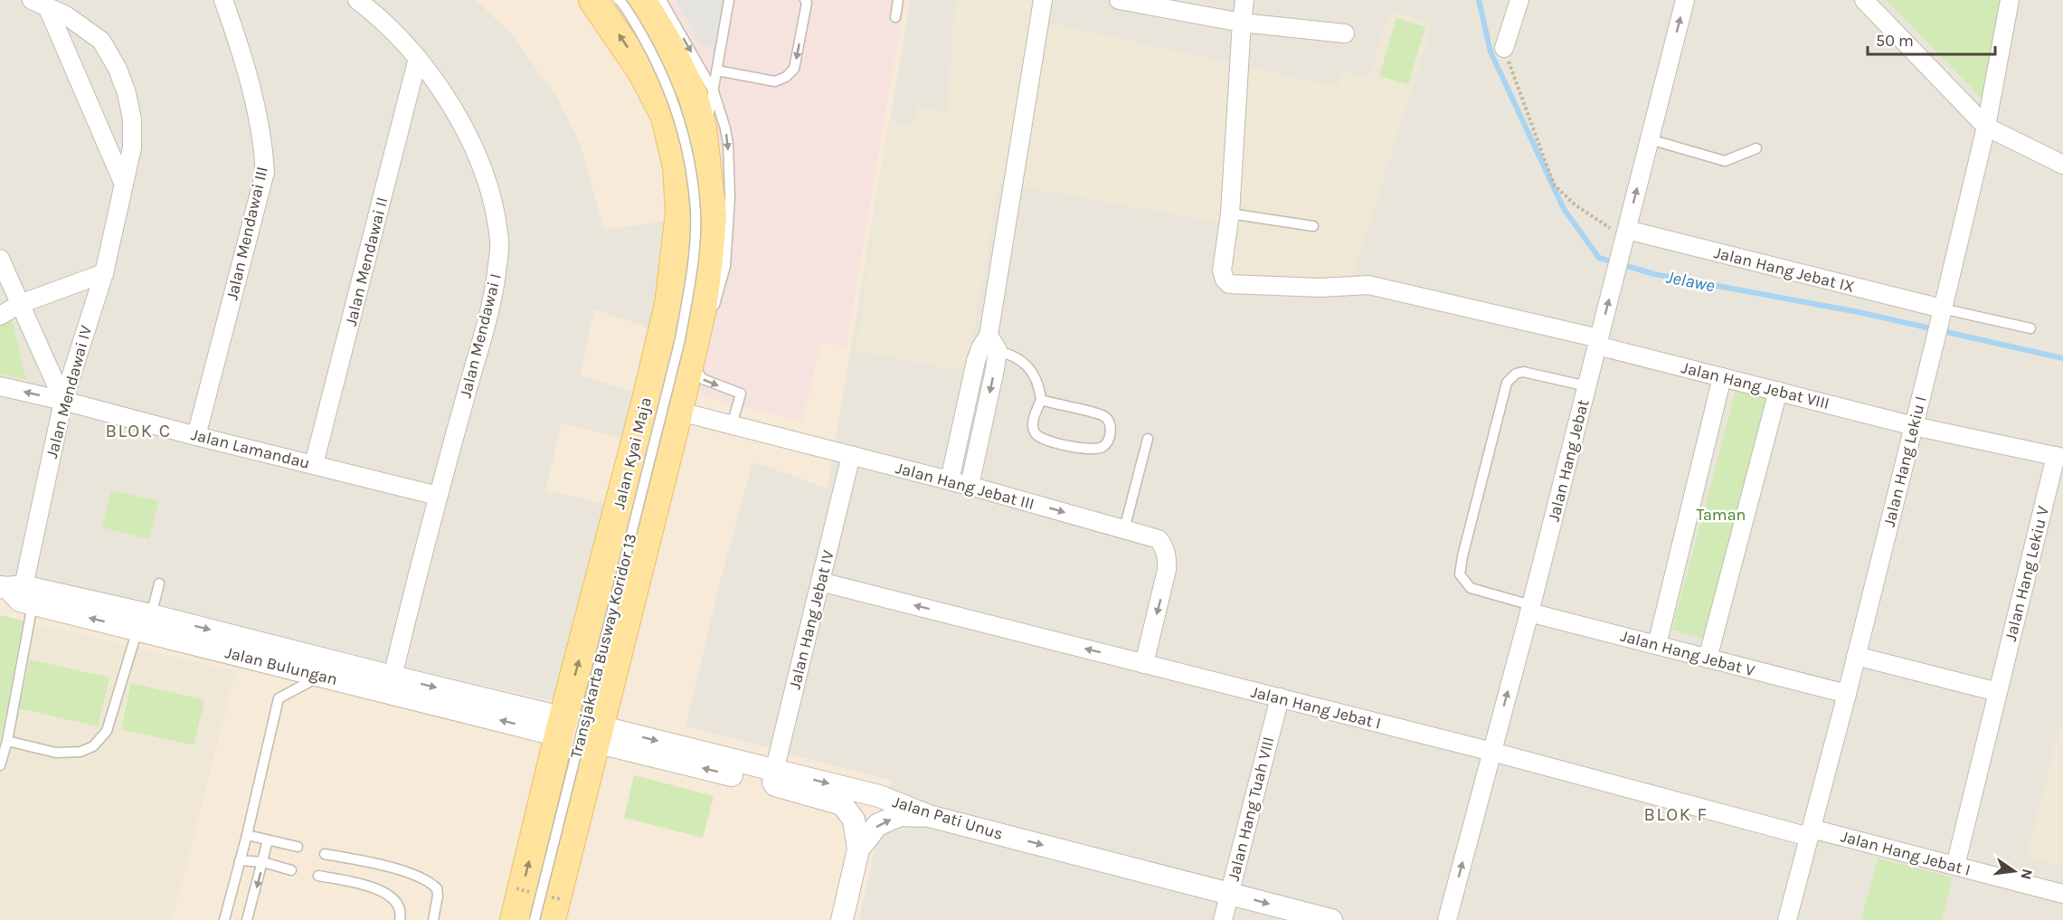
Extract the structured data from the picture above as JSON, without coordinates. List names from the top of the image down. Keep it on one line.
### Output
{"streets":{"main road":["Jalan Kyai Maja"],"street":["Jalan Mendawai III","Jalan Mendawai II","Jalan Hang Jebat IX","Jalan Mendawai I","Jalan Hang Jebat VIII","Jalan Mendawai IV","Jalan Lamandau","Jalan Hang Jebat","Jalan Hang Lekiu I","Jalan Hang Jebat III","Jalan Hang Lekiu V","Jalan Hang Jebat IV","Jalan Hang Jebat V","Jalan Bulungan","Jalan Hang Jebat I","Jalan Hang Tuah VIII","Jalan Pati Unus"],"lane":["Transjakarta Busway Koridor 13"]},"crossings":[["Jalan Mendawai III","Jalan Lamandau"],["Jalan Mendawai II","Jalan Mendawai I"],["Jalan Mendawai II","Jalan Lamandau"],["Jalan Hang Jebat IX","Jalan Hang Jebat"],["Jalan Hang Jebat IX","Jalan Hang Lekiu I"],["Jalan Mendawai I","Jalan Lamandau"],["Jalan Mendawai I","Jalan Bulungan"],["Jalan Hang Jebat VIII","Jalan Hang Jebat"],["Jalan Hang Jebat VIII","Jalan Hang Lekiu I"],["Jalan Hang Jebat VIII","Jalan Hang Lekiu V"],["Jalan Mendawai IV","Jalan Lamandau"],["Jalan Mendawai IV","Jalan Bulungan"],["Jalan Kyai Maja","Jalan Hang Jebat III"],["Jalan Kyai Maja","Jalan Bulungan"],["Jalan Kyai Maja","Jalan Pati Unus"],["Jalan Hang Jebat","Jalan Hang Jebat V"],["Jalan Hang Jebat","Jalan Hang Jebat I"],["Jalan Hang Lekiu I","Jalan Hang Jebat V"],["Jalan Hang Lekiu I","Jalan Hang Jebat I"],["Jalan Hang Jebat III","Jalan Hang Jebat IV"],["Jalan Hang Jebat III","Jalan Hang Jebat I"],["Jalan Hang Lekiu V","Jalan Hang Jebat I"],["Jalan Hang Jebat IV","Jalan Hang Jebat I"],["Jalan Hang Jebat IV","Jalan Pati Unus"],["Jalan Bulungan","Jalan Pati Unus"],["Jalan Hang Jebat I","Jalan Hang Tuah VIII"],["Jalan Hang Tuah VIII","Jalan Pati Unus"]],"one_way":["Jalan Hang Jebat","Jalan Pati Unus"],"districts":["BLOK C","BLOK F"],"water":["Jelawe"],"parks":["Taman"],"scale_bar":"50 m","north":"right"}
